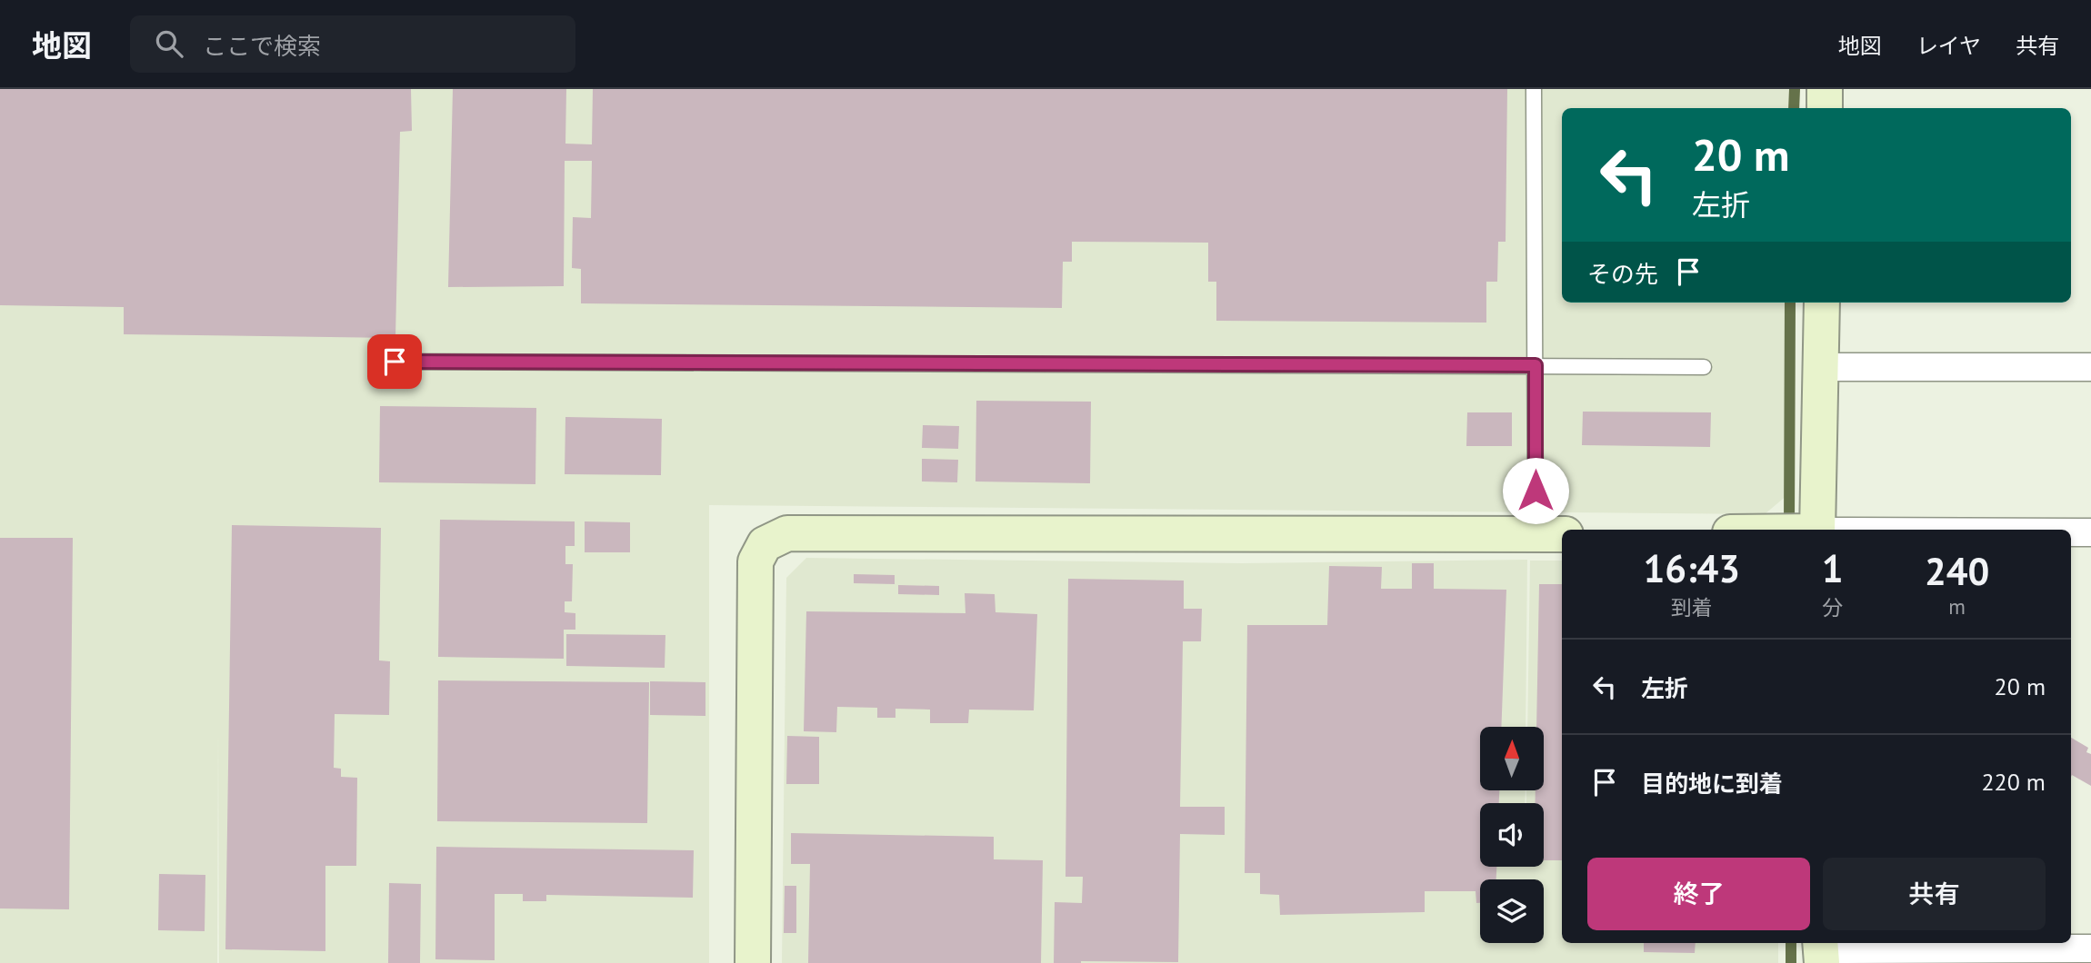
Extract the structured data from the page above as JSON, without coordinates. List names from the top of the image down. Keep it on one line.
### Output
{"north":"top","page":{"header":"地図","search":"ここで検索","nav":["地図","レイヤ","共有"],"turn":["20 m","左折"],"then":"その先","eta":["16:43","到着","1","分","240","m"],"list":[{"name":"左折","value":"20 m"},{"name":"目的地に到着","value":"220 m"}],"buttons":["終了","共有"]}}
